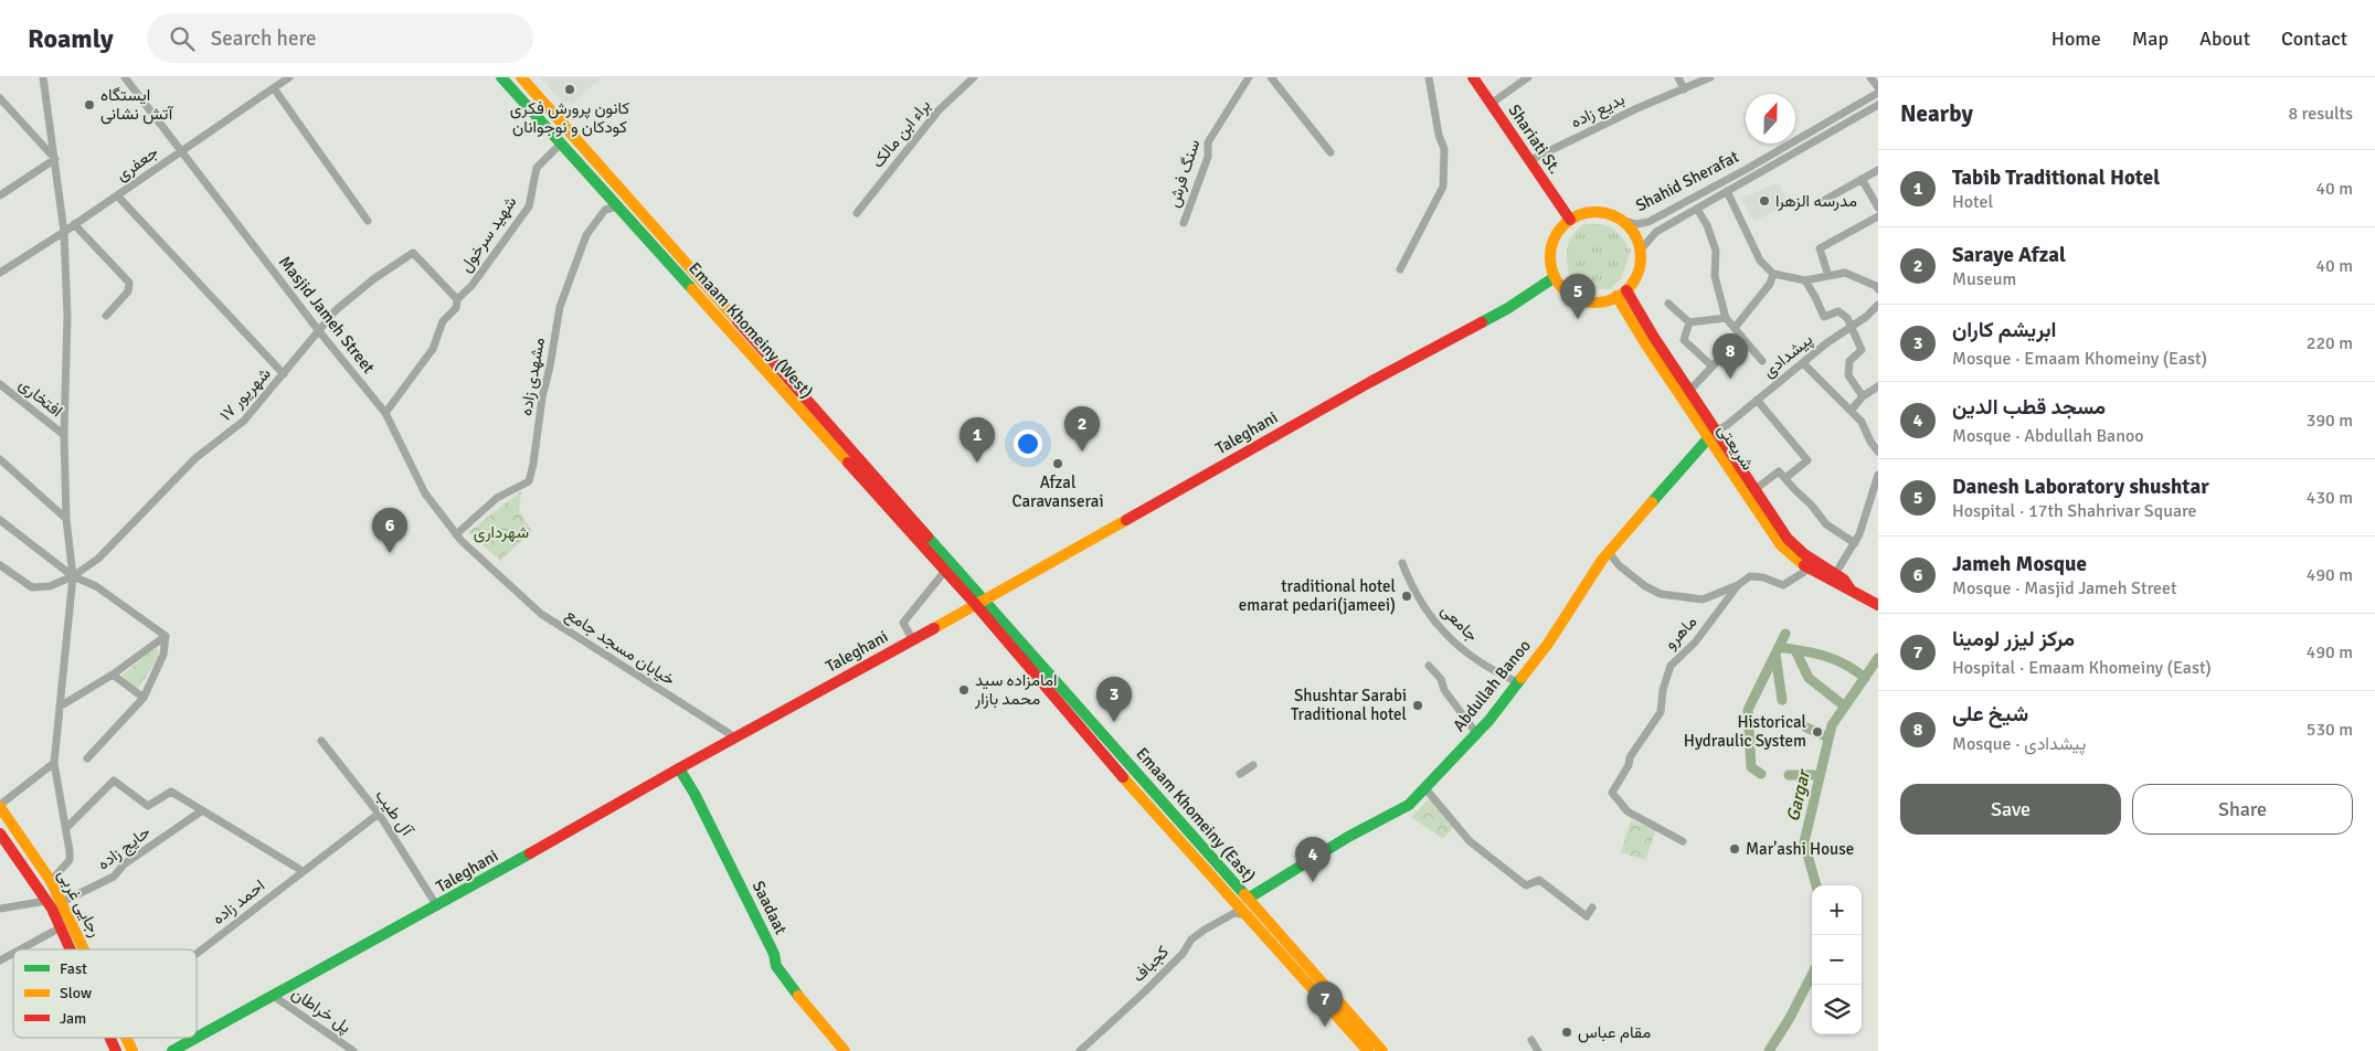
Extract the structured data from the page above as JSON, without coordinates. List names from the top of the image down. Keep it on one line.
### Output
{"streets":{"main road":["Shariati St.","Emaam Khomeiny (West)","Taleghani","شریعتی","Abdullah Banoo","Emaam Khomeiny (East)","رجایی غربی","Saadaat"],"street":["بدیع زاده","براء ابن مالک","جعفری","سنگ فرش","Shahid Sherafat","شهید سرخول","Masjid Jameh Street","پیشدادی","مشهدی زاده","۱۷ شهریور","افتخاری","جامعی","ماهرو","خیابان مسجد جامع","آل طیب","حایج زاده","احمد زاده","کجباف","پل خراطان"]},"crossings":[["بدیع زاده","Shariati St."],["Shariati St.","Shahid Sherafat"],["Shariati St.","Taleghani"],["Shariati St.","شریعتی"],["جعفری","Masjid Jameh Street"],["Shahid Sherafat","Taleghani"],["Shahid Sherafat","شریعتی"],["شهید سرخول","Emaam Khomeiny (West)"],["شهید سرخول","۱۷ شهریور"],["Masjid Jameh Street","مشهدی زاده"],["Masjid Jameh Street","۱۷ شهریور"],["Masjid Jameh Street","خیابان مسجد جامع"],["Emaam Khomeiny (West)","مشهدی زاده"],["Emaam Khomeiny (West)","Taleghani"],["Emaam Khomeiny (West)","Emaam Khomeiny (East)"],["پیشدادی","شریعتی"],["پیشدادی","Abdullah Banoo"],["Taleghani","شریعتی"],["Taleghani","خیابان مسجد جامع"],["Taleghani","آل طیب"],["Taleghani","Emaam Khomeiny (East)"],["Taleghani","Saadaat"],["Taleghani","پل خراطان"],["شریعتی","Abdullah Banoo"],["جامعی","Abdullah Banoo"],["Abdullah Banoo","Emaam Khomeiny (East)"],["آل طیب","احمد زاده"],["Emaam Khomeiny (East)","کجباف"],["حایج زاده","رجایی غربی"]],"water":["Gargar"],"parks":["شهرداری"],"places":["کانون پرورش فکری کودکان و نوجوانان","ایستگاه آتش نشانی","مدرسه الزهرا","Afzal Caravanserai","traditional hotel emarat pedari(jameei)","امامزاده سید محمد بازار","Shushtar Sarabi Traditional hotel","Historical Hydraulic System","Mar'ashi House","مقام عباس"],"legend":["Fast","Slow","Jam"],"north":"top","page":{"header":"Roamly","search":"Search here","nav":["Home","Map","About","Contact"],"heading":["Nearby","8 results"],"list":[{"mark":"1","name":"Tabib Traditional Hotel","note":"Hotel","value":"40 m"},{"mark":"2","name":"Saraye Afzal","note":"Museum","value":"40 m"},{"mark":"3","name":"ابریشم کاران","note":"Mosque · Emaam Khomeiny (East)","value":"220 m"},{"mark":"4","name":"مسجد قطب الدین","note":"Mosque · Abdullah Banoo","value":"390 m"},{"mark":"5","name":"Danesh Laboratory shushtar","note":"Hospital · 17th Shahrivar Square","value":"430 m"},{"mark":"6","name":"Jameh Mosque","note":"Mosque · Masjid Jameh Street","value":"490 m"},{"mark":"7","name":"مرکز لیزر لومینا","note":"Hospital · Emaam Khomeiny (East)","value":"490 m"},{"mark":"8","name":"شیخ علی","note":"Mosque · پیشدادی","value":"530 m"}],"pins":["5","8","2","1","6","3","4","7"],"buttons":["Save","Share"],"map_buttons":["+","−"]}}
